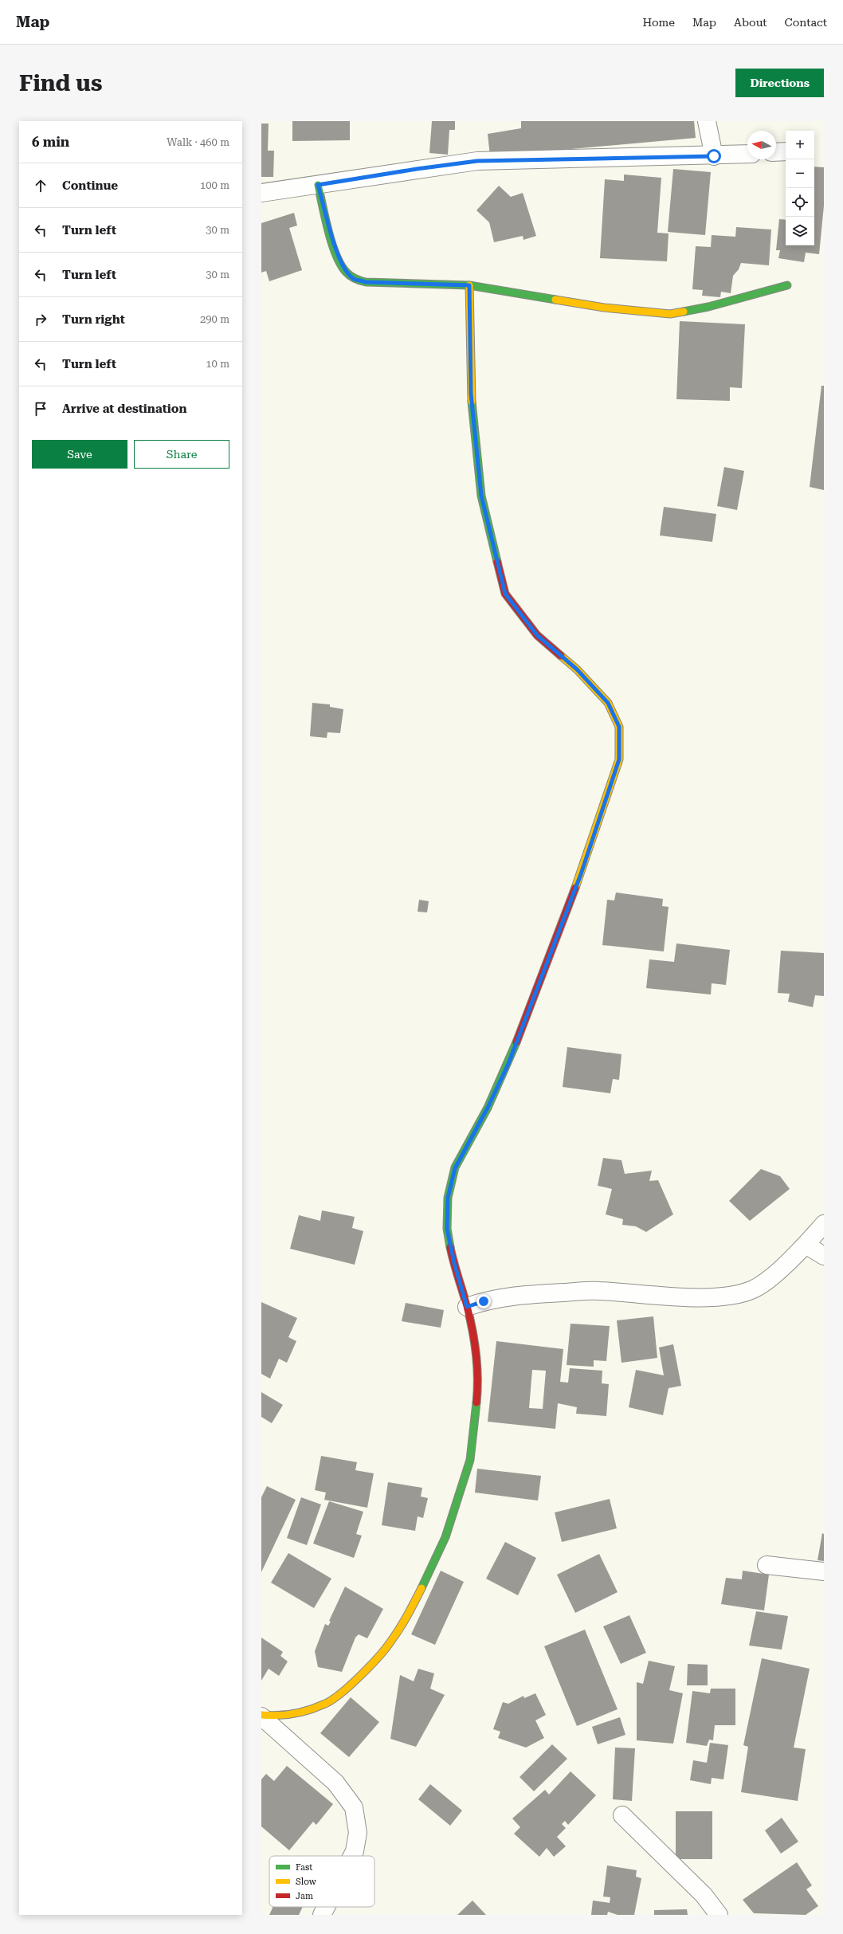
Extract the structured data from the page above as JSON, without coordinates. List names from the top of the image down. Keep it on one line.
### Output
{"legend":["Fast","Slow","Jam"],"north":"left","page":{"header":"Map","nav":["Home","Map","About","Contact"],"buttons":["Directions",["Save","Share"]],"title":"Find us","heading":["6 min","Walk · 460 m"],"map_buttons":["+","−"],"list":[["Continue","100 m"],["Turn left","30 m"],["Turn left","30 m"],["Turn right","290 m"],["Turn left","10 m"],"Arrive at destination"]}}
